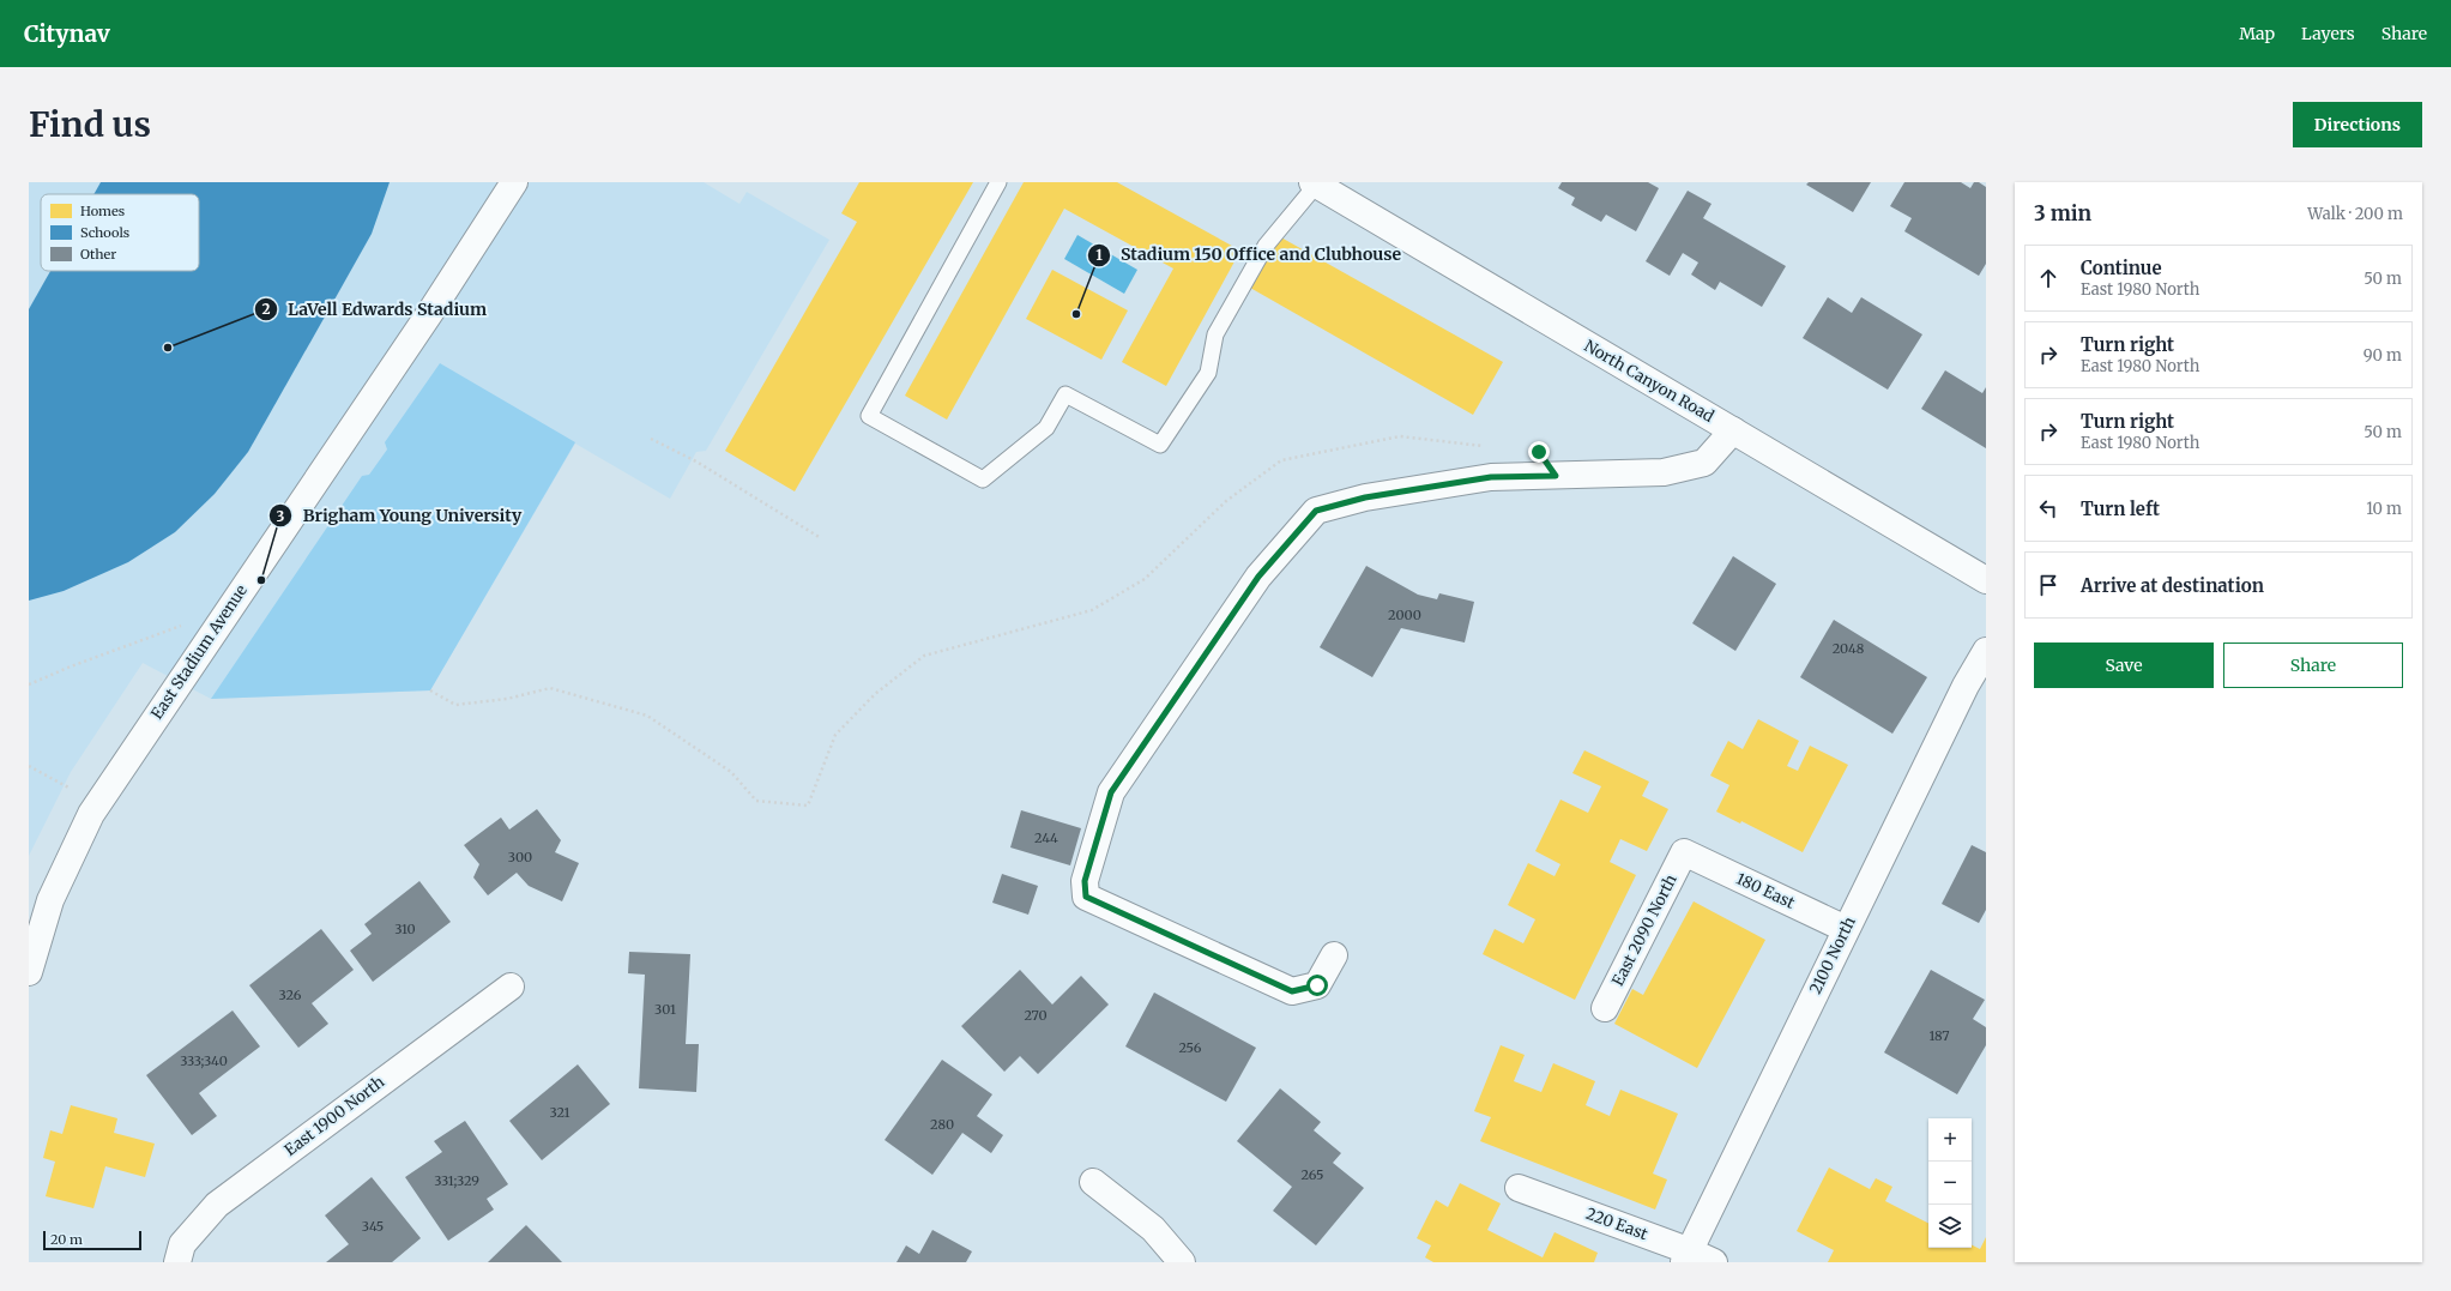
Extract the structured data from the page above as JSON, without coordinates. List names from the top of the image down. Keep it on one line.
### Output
{"streets":{"street":["North Canyon Road","East Stadium Avenue","180 East","East 2090 North","2100 North","East 1900 North","220 East"]},"crossings":[["180 East","East 2090 North"],["180 East","2100 North"],["2100 North","220 East"]],"places":["Stadium 150 Office and Clubhouse","LaVell Edwards Stadium","Brigham Young University"],"house_numbers":["2000","2048","244","300","310","326","301","270","187","256","333;340","321","280","265","331;329","345"],"legend":["Homes","Schools","Other"],"scale_bar":"20 m","page":{"header":"Citynav","nav":["Map","Layers","Share"],"buttons":["Directions",["Save","Share"]],"title":"Find us","heading":["3 min","Walk · 200 m"],"list":[["Continue","East 1980 North","50 m"],["Turn right","East 1980 North","90 m"],["Turn right","East 1980 North","50 m"],["Turn left","10 m"],"Arrive at destination"],"map_buttons":["+","−"],"scale":"20 m"}}
